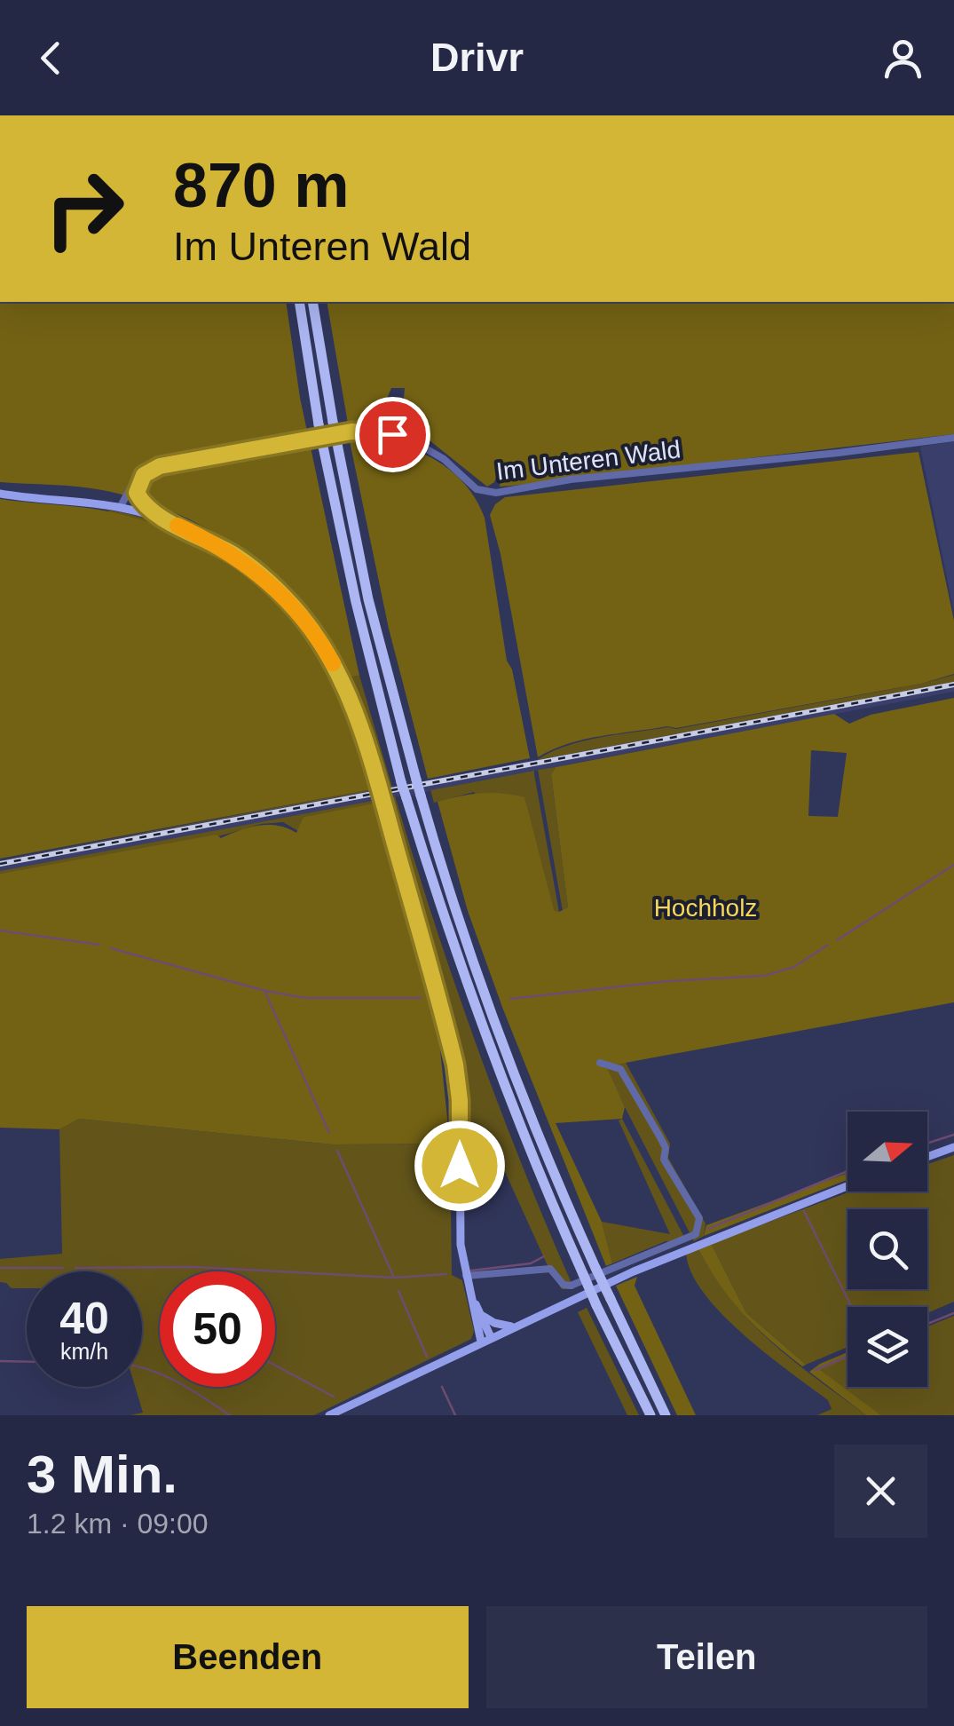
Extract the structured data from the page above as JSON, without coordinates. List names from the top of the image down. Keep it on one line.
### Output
{"streets":{"street":["Im Unteren Wald"]},"parks":["Hochholz"],"north":"right","page":{"header":"Drivr","turn":["870 m","Im Unteren Wald"],"speed":"40 km/h","limit":"50","heading":["3 Min.","1.2 km · 09:00"],"buttons":["Beenden","Teilen"]}}
